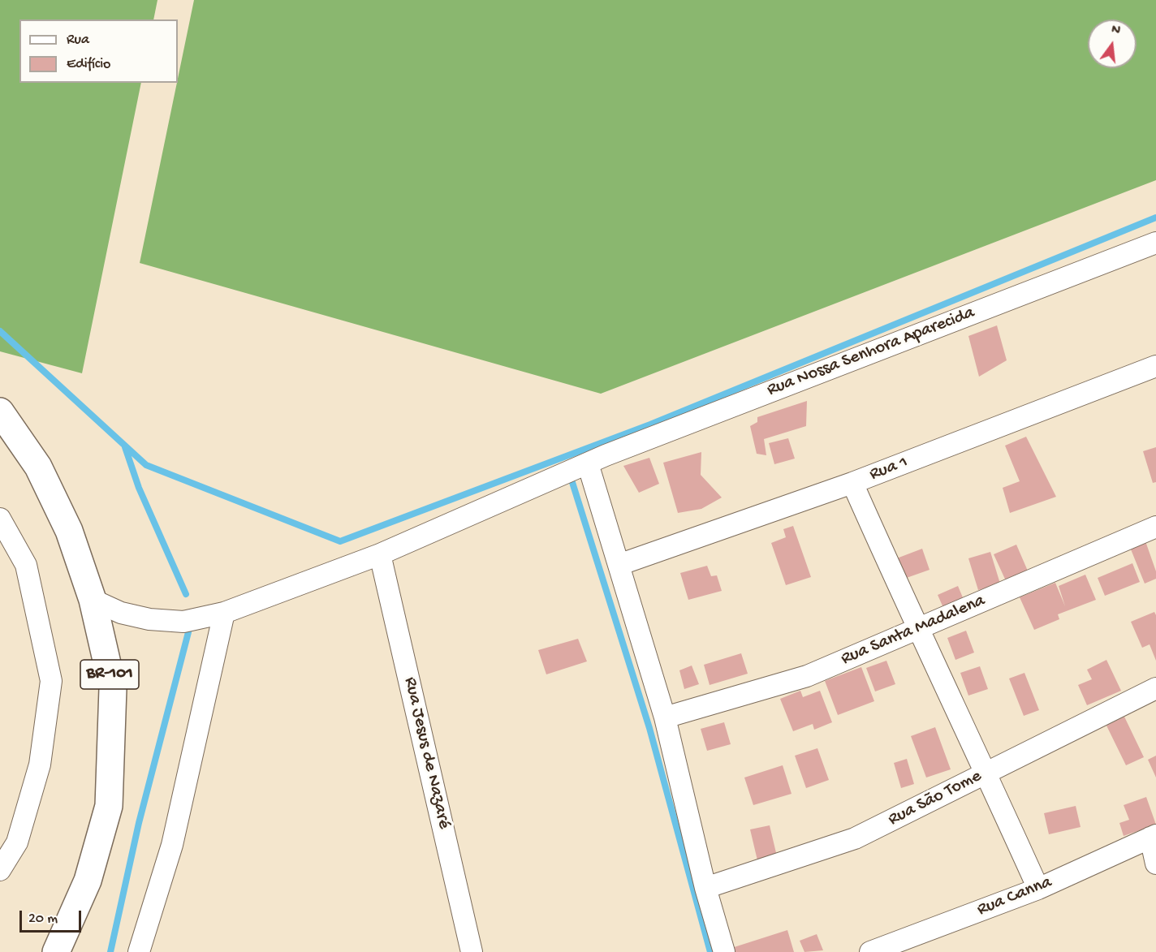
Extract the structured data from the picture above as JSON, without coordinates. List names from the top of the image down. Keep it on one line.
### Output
{"streets":{"highway":["BR-101"],"street":["Rua Nossa Senhora Aparecida","Rua 1","Rua Santa Madalena","Rua Jesus de Nazaré","Rua São Tome","Rua Canna"]},"crossings":[["Rua Nossa Senhora Aparecida","BR-101"],["Rua Nossa Senhora Aparecida","Rua Jesus de Nazaré"]],"legend":["Rua","Edifício"],"scale_bar":"20 m","north":"top"}
